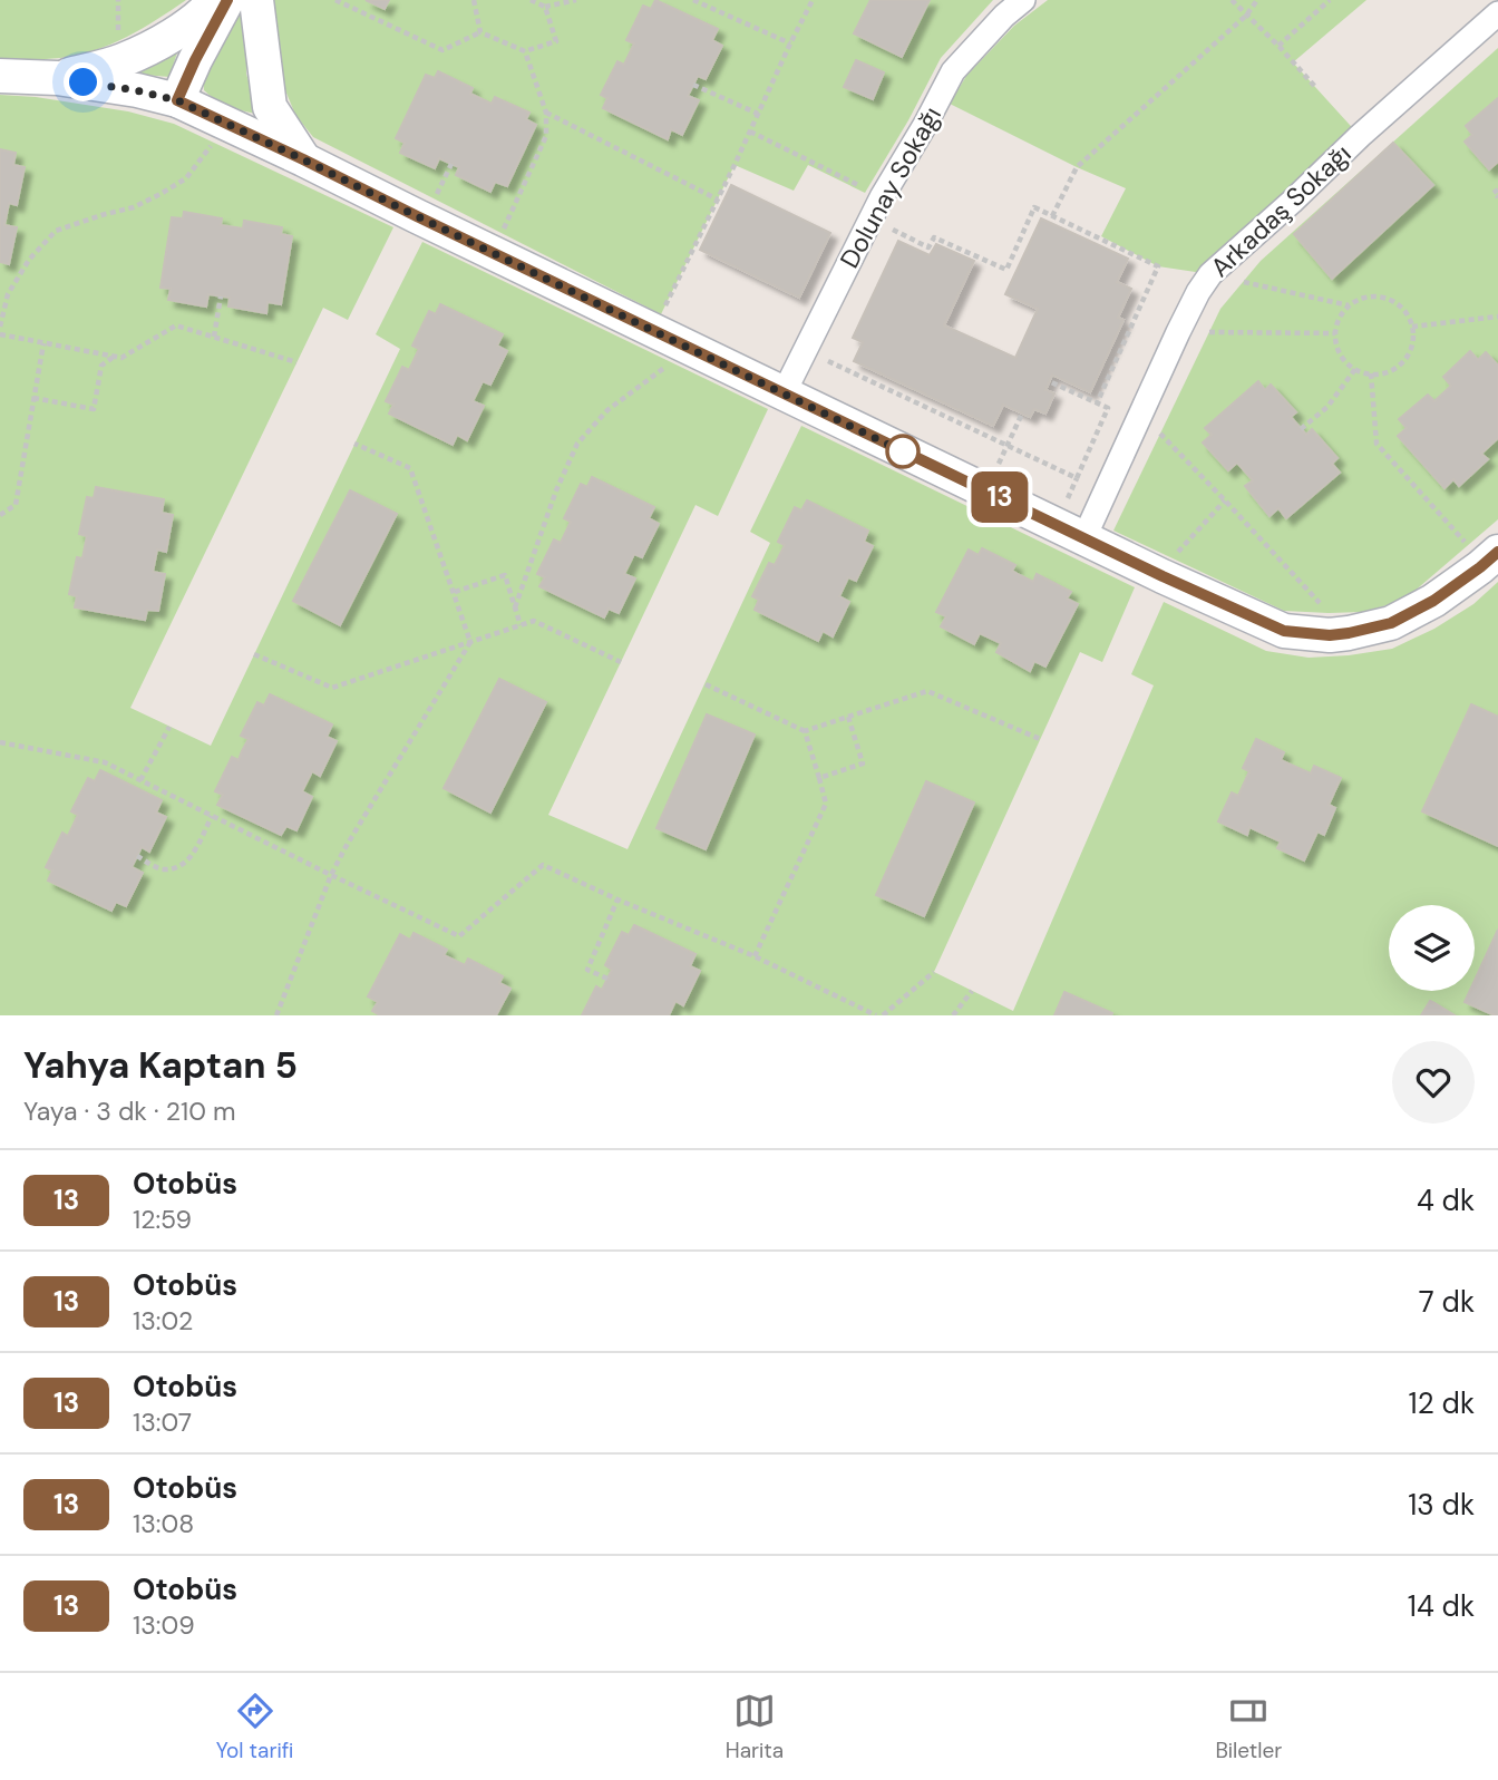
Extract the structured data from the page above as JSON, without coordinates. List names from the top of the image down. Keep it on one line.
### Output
{"streets":{"street":["Dolunay Sokağı","Arkadaş Sokağı"]},"lines":["bus line 13"],"page":{"on_map":"13","heading":["Yahya Kaptan 5","Yaya · 3 dk · 210 m"],"list":[{"mark":"13","name":"Otobüs","note":"12:59","value":"4 dk"},{"mark":"13","name":"Otobüs","note":"13:02","value":"7 dk"},{"mark":"13","name":"Otobüs","note":"13:07","value":"12 dk"},{"mark":"13","name":"Otobüs","note":"13:08","value":"13 dk"},{"mark":"13","name":"Otobüs","note":"13:09","value":"14 dk"}],"tabs":["Yol tarifi","Harita","Biletler"]}}
